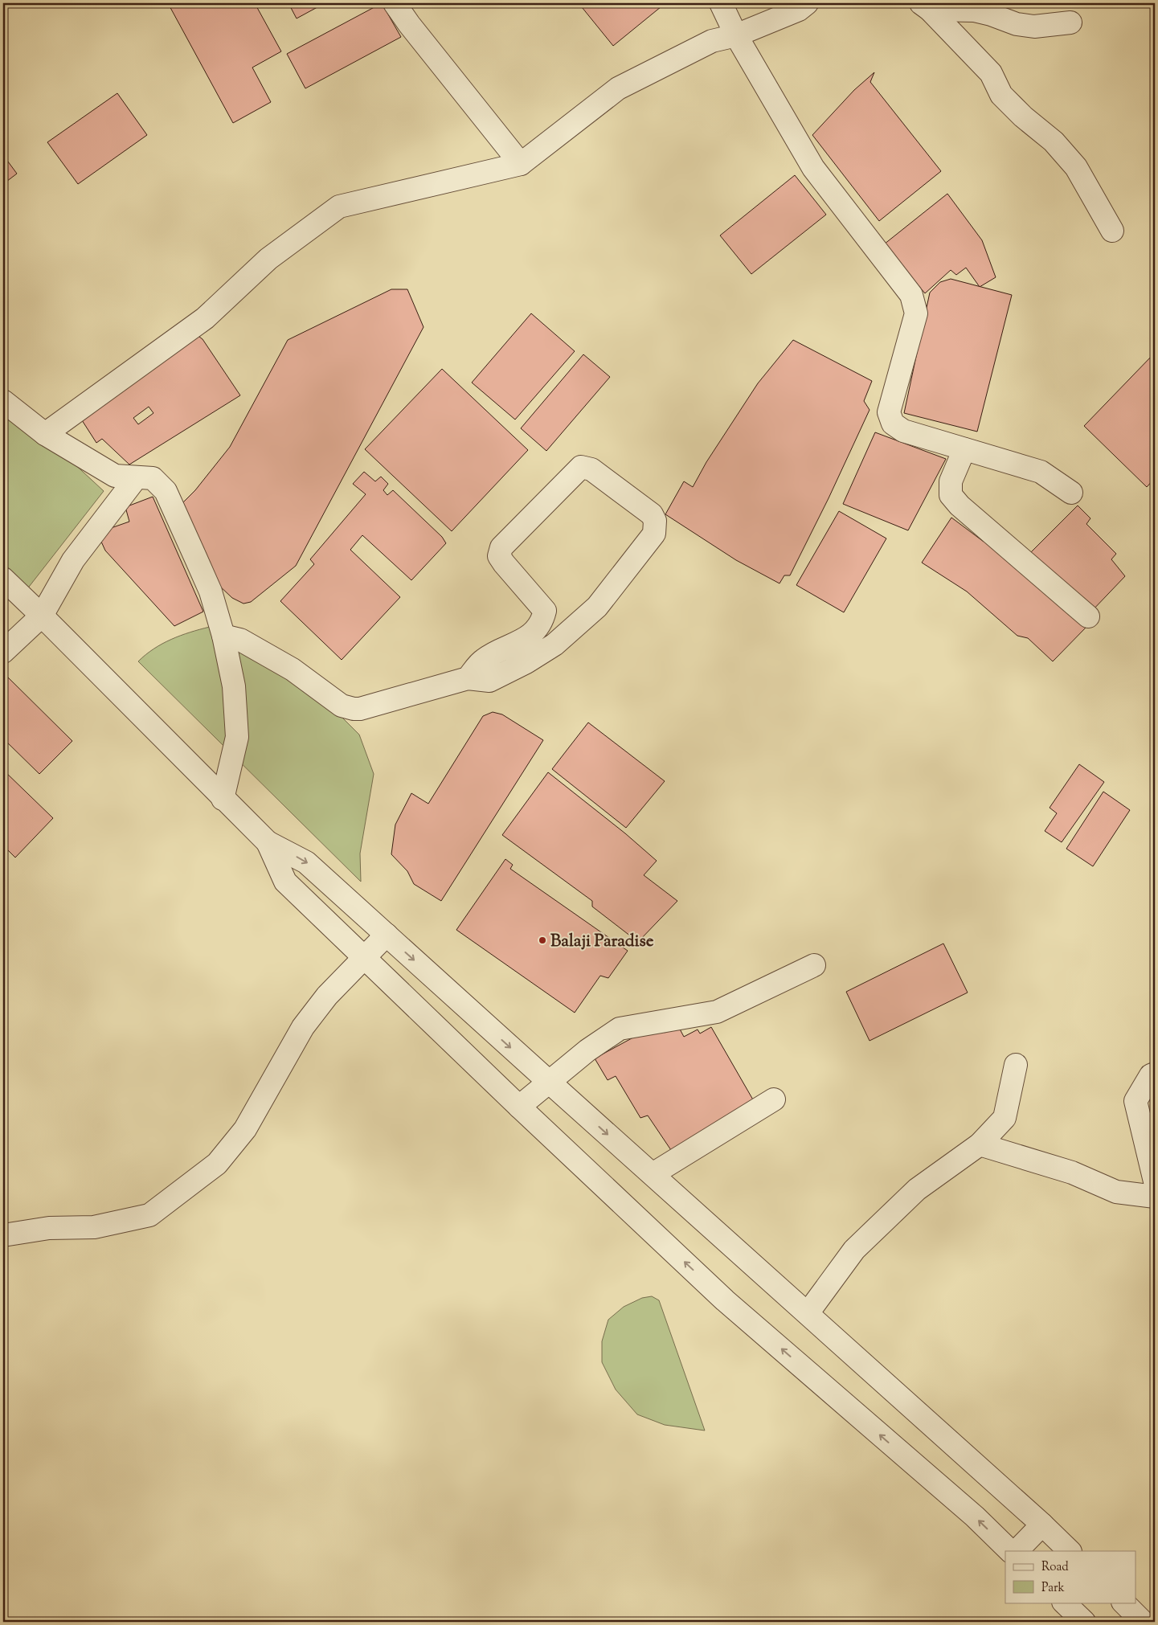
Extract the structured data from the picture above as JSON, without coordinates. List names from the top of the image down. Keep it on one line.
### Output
{"places":["Balaji Paradise"],"legend":["Road","Park"]}
